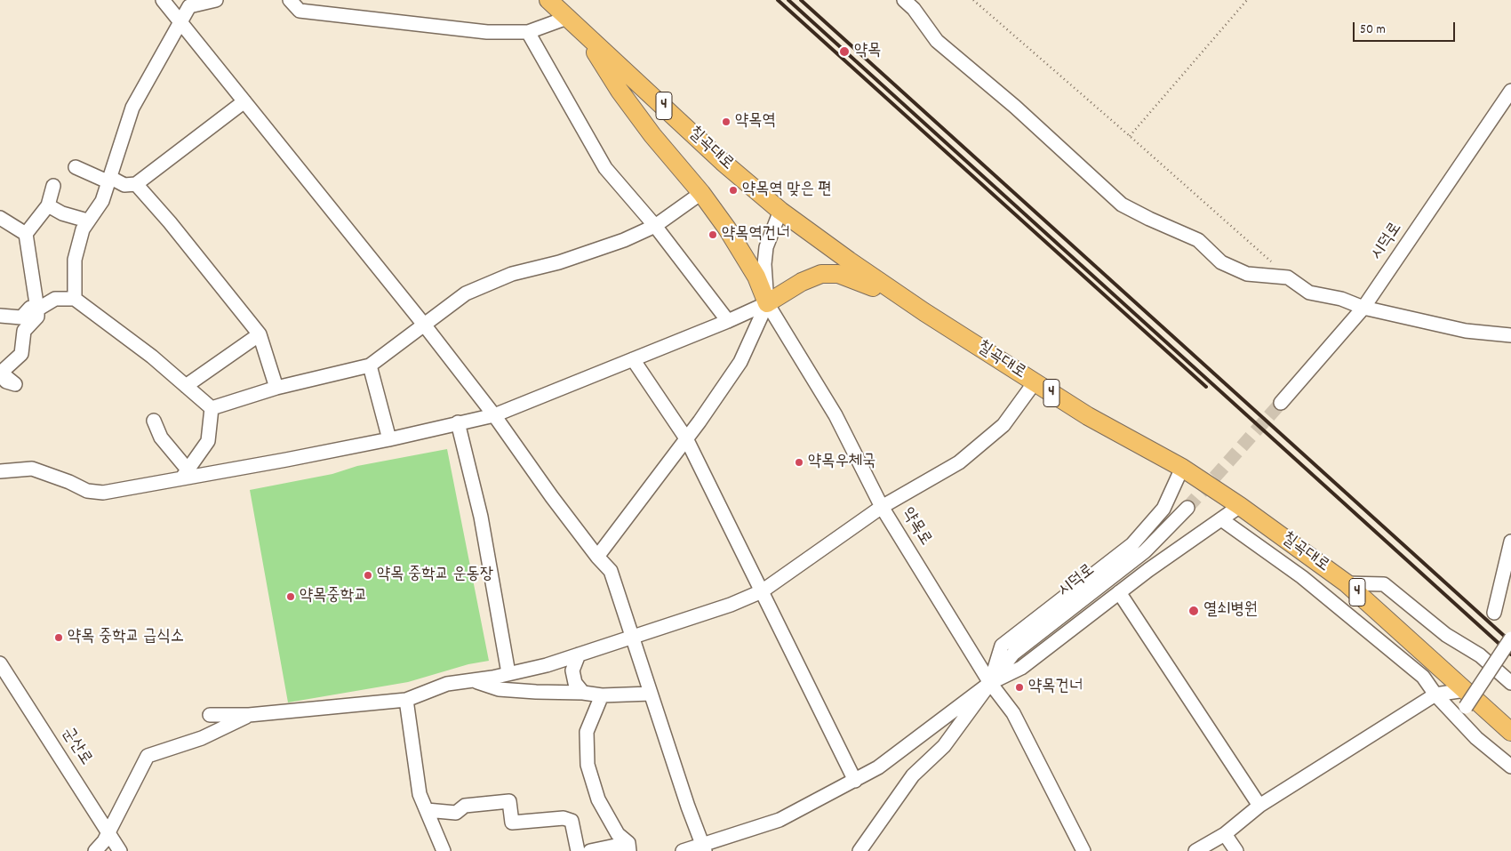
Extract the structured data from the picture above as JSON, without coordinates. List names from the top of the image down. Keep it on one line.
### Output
{"streets":{"main road":["4","칠곡대로"],"street":["시덕로","약목로","군산로"]},"crossings":[["칠곡대로","약목로"],["시덕로","약목로"]],"places":["약목","약목역","약목역 맞은 편","약목역건너","약목우체국","약목 중학교 운동장","약목중학교","열쇠병원","약목 중학교 급식소","약목건너"],"scale_bar":"50 m"}
